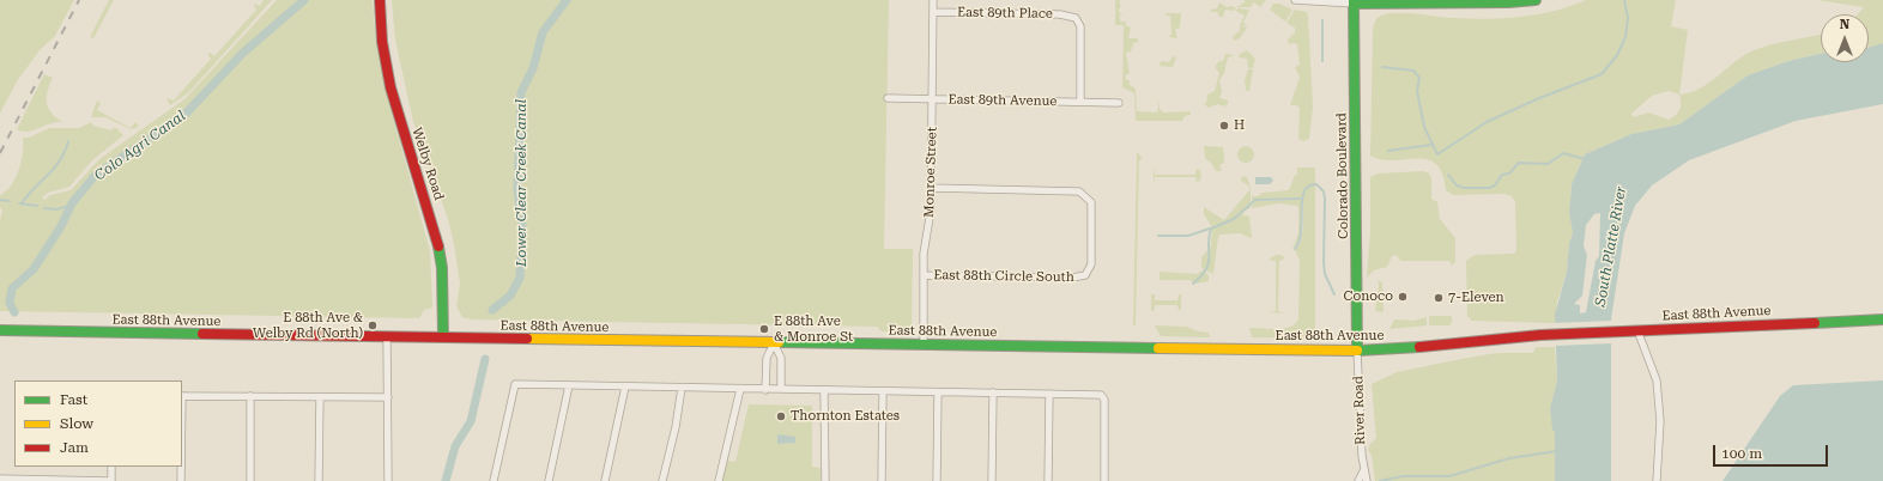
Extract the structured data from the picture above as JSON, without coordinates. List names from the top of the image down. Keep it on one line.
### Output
{"streets":{"main road":["Welby Road","Colorado Boulevard","East 88th Avenue"],"street":["East 89th Place","East 89th Avenue","Monroe Street","East 88th Circle South","River Road"]},"crossings":[["East 89th Place","East 89th Avenue"],["East 89th Place","Monroe Street"],["East 89th Avenue","Monroe Street"],["Welby Road","East 88th Avenue"],["Monroe Street","East 88th Circle South"],["Monroe Street","East 88th Avenue"],["Colorado Boulevard","East 88th Avenue"],["Colorado Boulevard","River Road"],["East 88th Avenue","River Road"]],"water":["Colo Agri Canal","Lower Clear Creek Canal","South Platte River"],"places":["H","Conoco","7-Eleven","E 88th Ave & Welby Rd (North)","E 88th Ave & Monroe St","Thornton Estates"],"legend":["Fast","Slow","Jam"],"scale_bar":"100 m","north":"top"}
